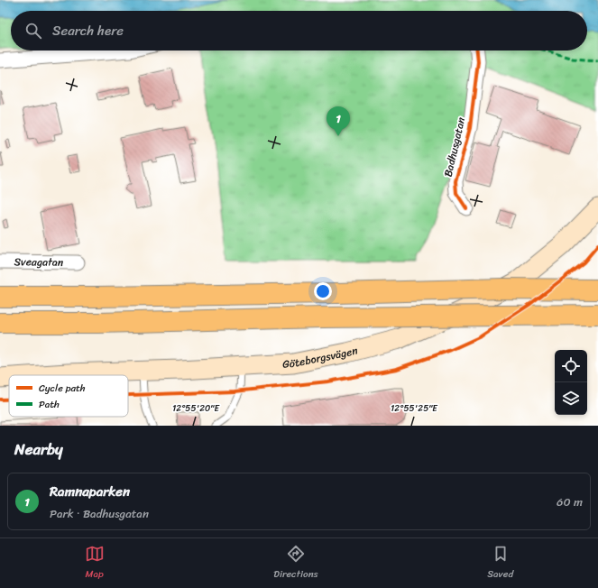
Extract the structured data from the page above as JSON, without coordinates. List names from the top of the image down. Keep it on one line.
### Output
{"streets":{"main road":["Göteborgsvägen"],"street":["Badhusgatan","Sveagatan"]},"legend":["Cycle path","Path"],"page":{"search":"Search here","pins":"1","heading":"Nearby","list":[{"mark":"1","name":"Ramnaparken","note":"Park · Badhusgatan","value":"60 m"}],"nav":["Map","Directions","Saved"]},"coordinates":["12°55'20\"E","12°55'25\"E"]}
